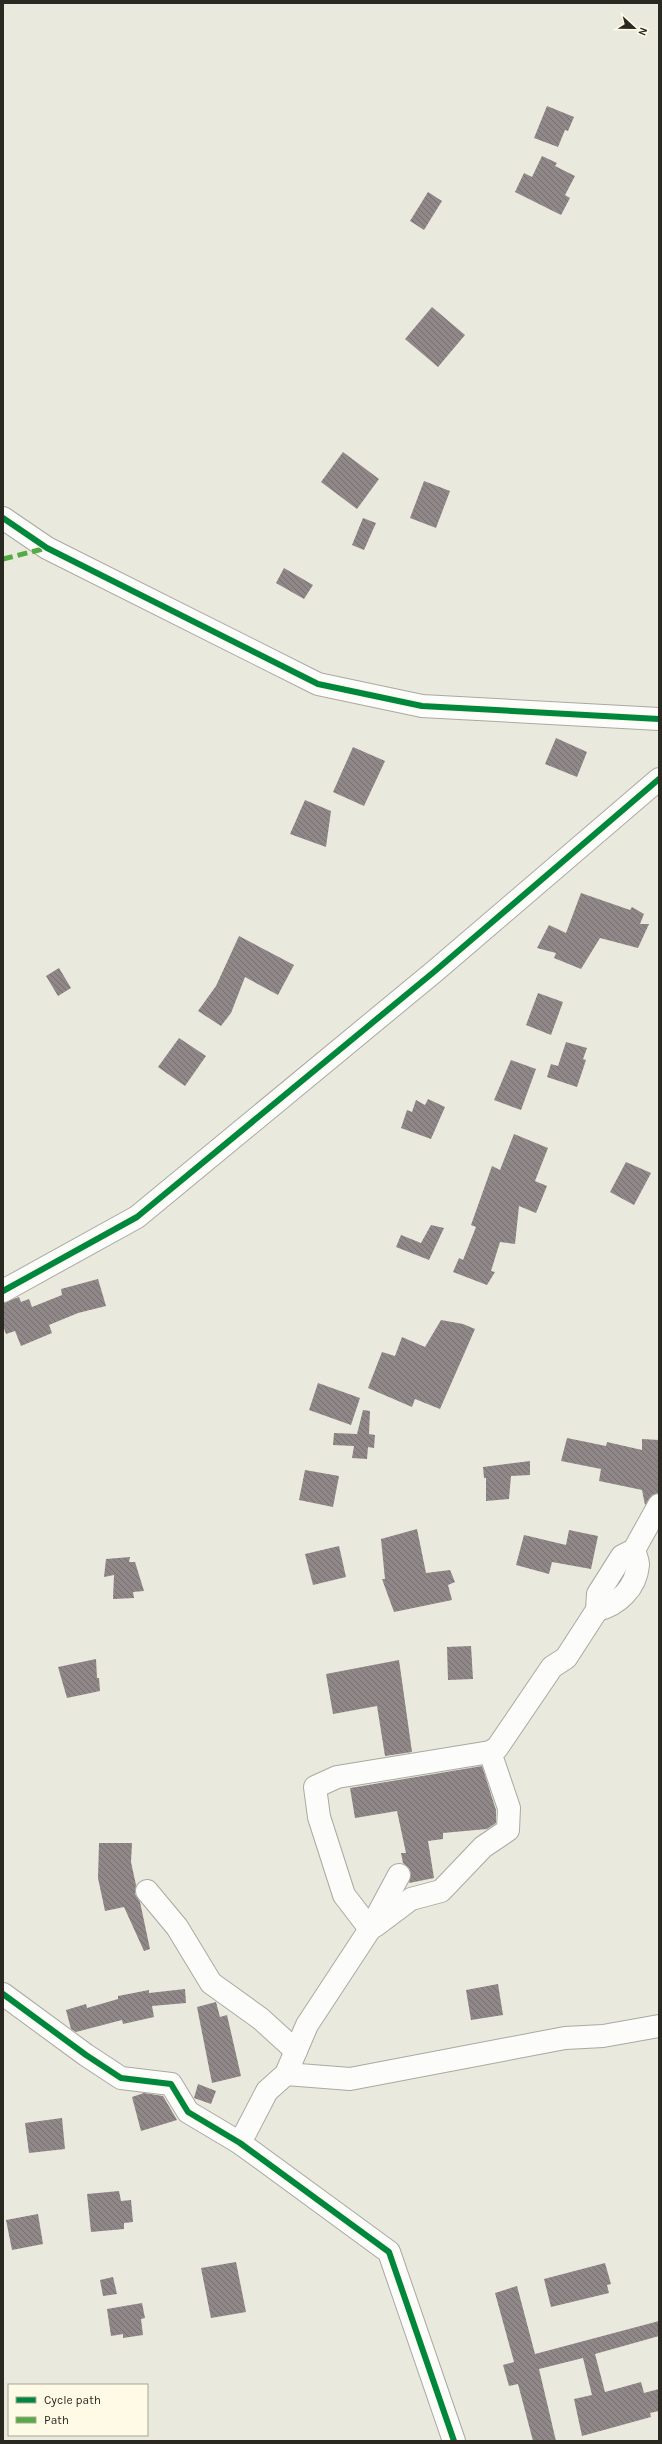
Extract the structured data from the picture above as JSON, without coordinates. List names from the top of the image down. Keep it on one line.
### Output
{"legend":["Cycle path","Path"],"north":"right"}
